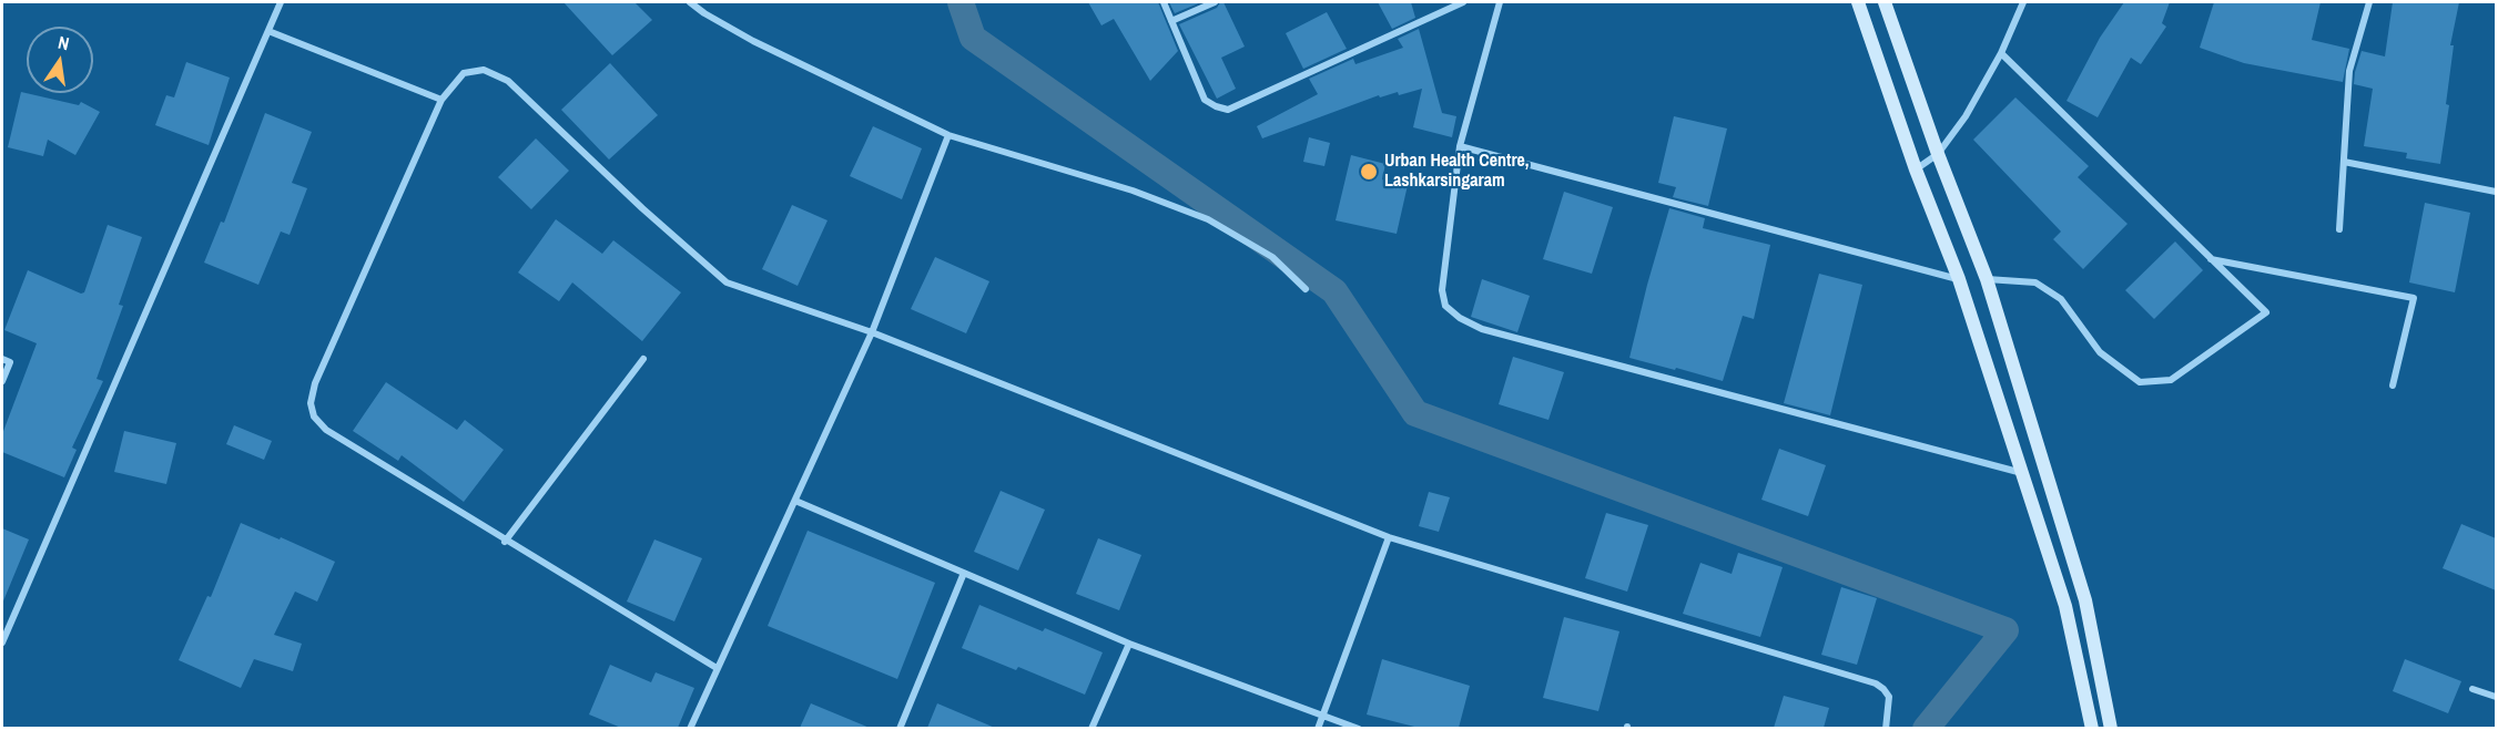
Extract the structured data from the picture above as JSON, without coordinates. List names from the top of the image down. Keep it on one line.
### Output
{"places":["Urban Health Centre, Lashkarsingaram"],"north":"top"}
